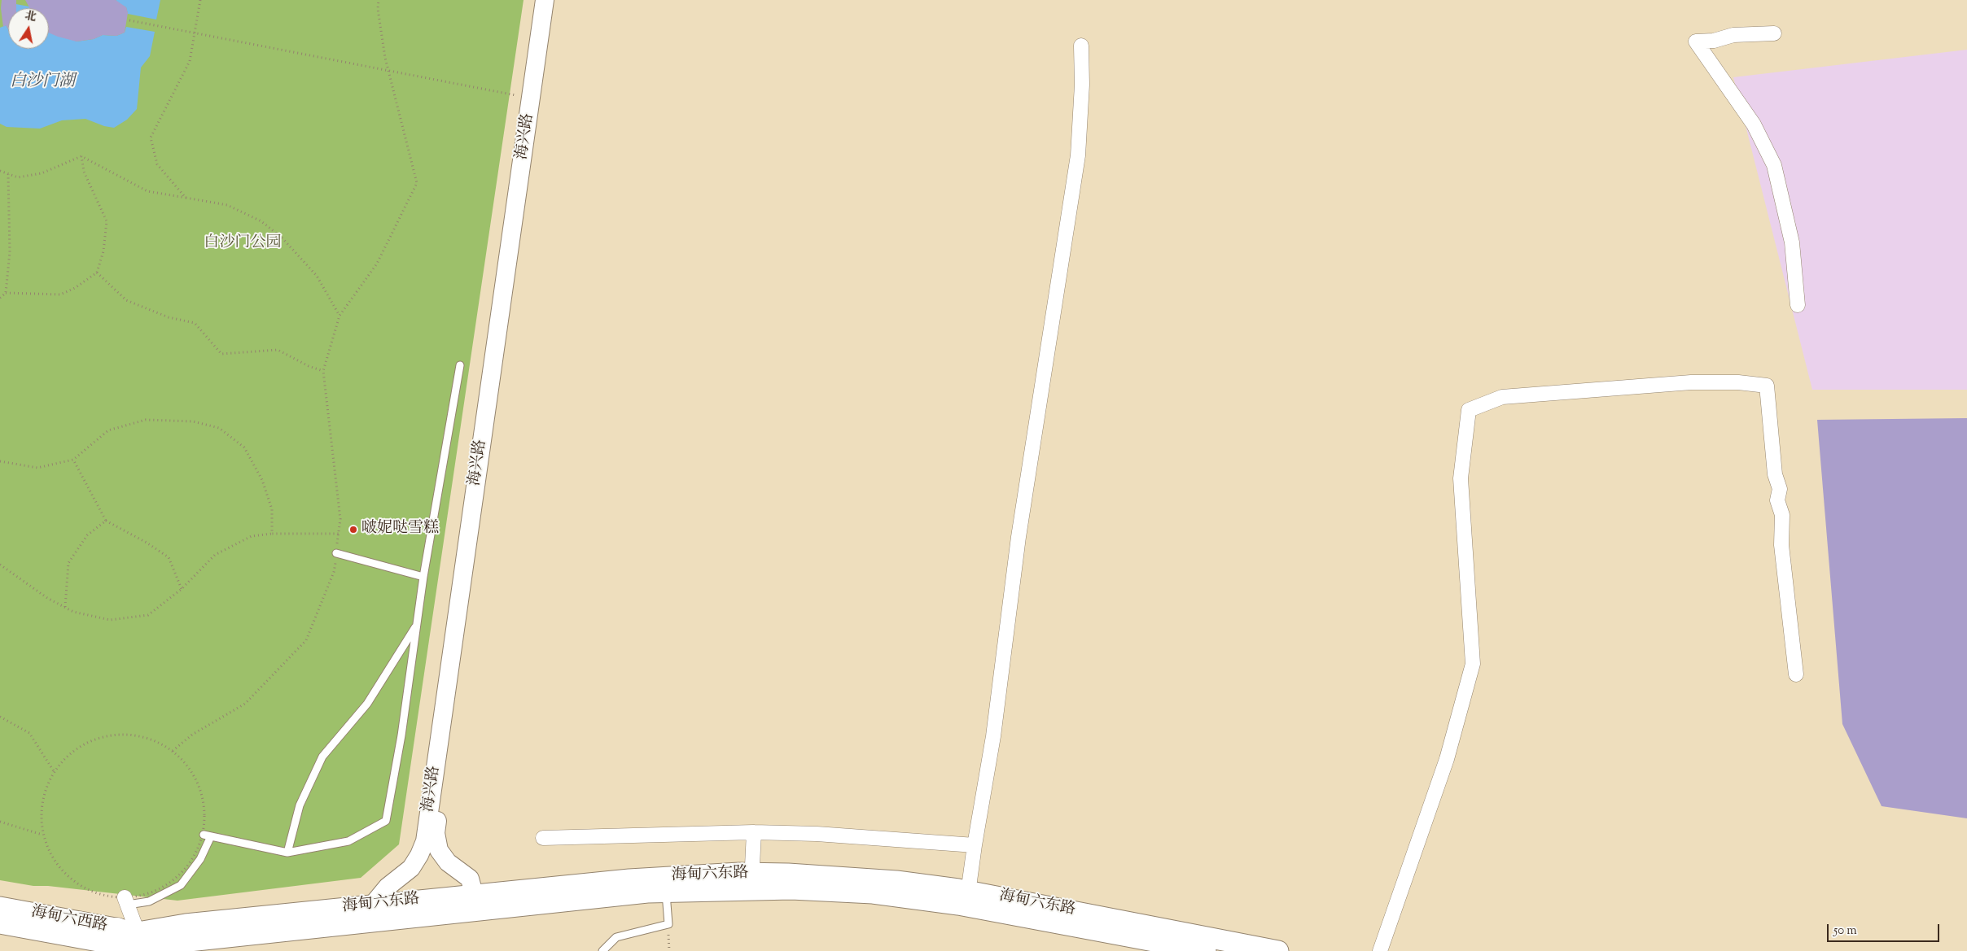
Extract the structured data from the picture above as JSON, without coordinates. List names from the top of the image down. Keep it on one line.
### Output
{"streets":{"main road":["海甸六东路","海甸六西路"],"street":["海兴路"]},"crossings":[["海兴路","海甸六东路"],["海甸六东路","海甸六西路"]],"water":["白沙门湖"],"parks":["白沙门公园"],"places":["啵妮哒雪糕"],"scale_bar":"50 m","north":"top"}
